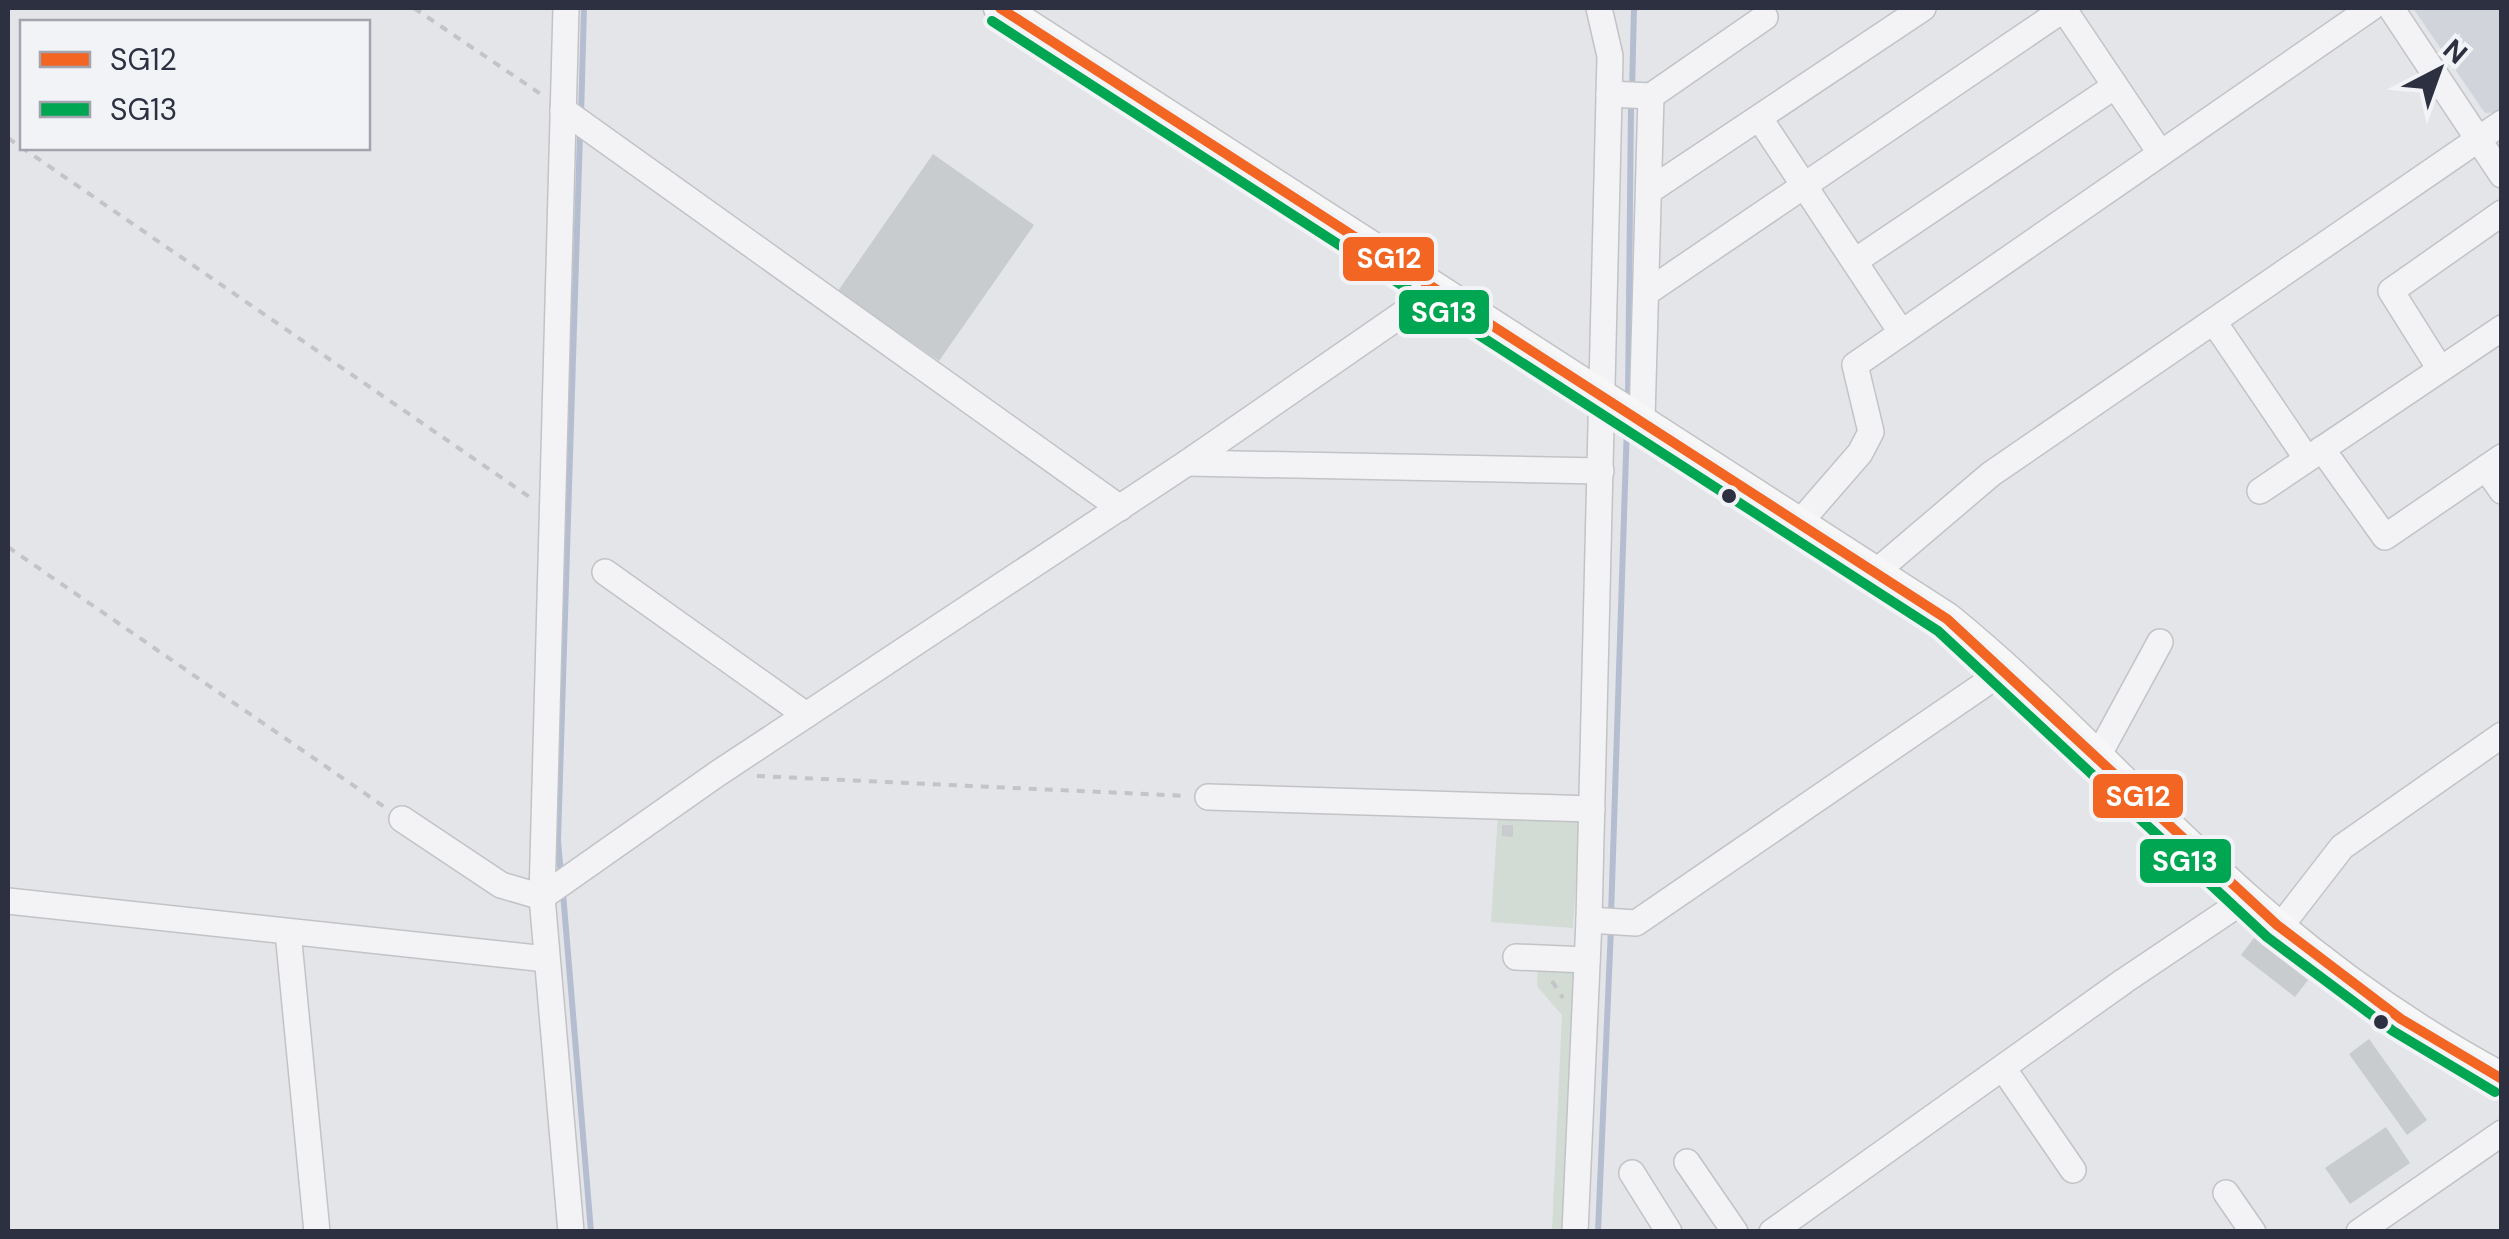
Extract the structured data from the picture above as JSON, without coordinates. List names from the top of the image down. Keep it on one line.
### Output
{"lines":["transit line SG12","transit line SG13"],"legend":["SG12","SG13"],"north":"top right"}
